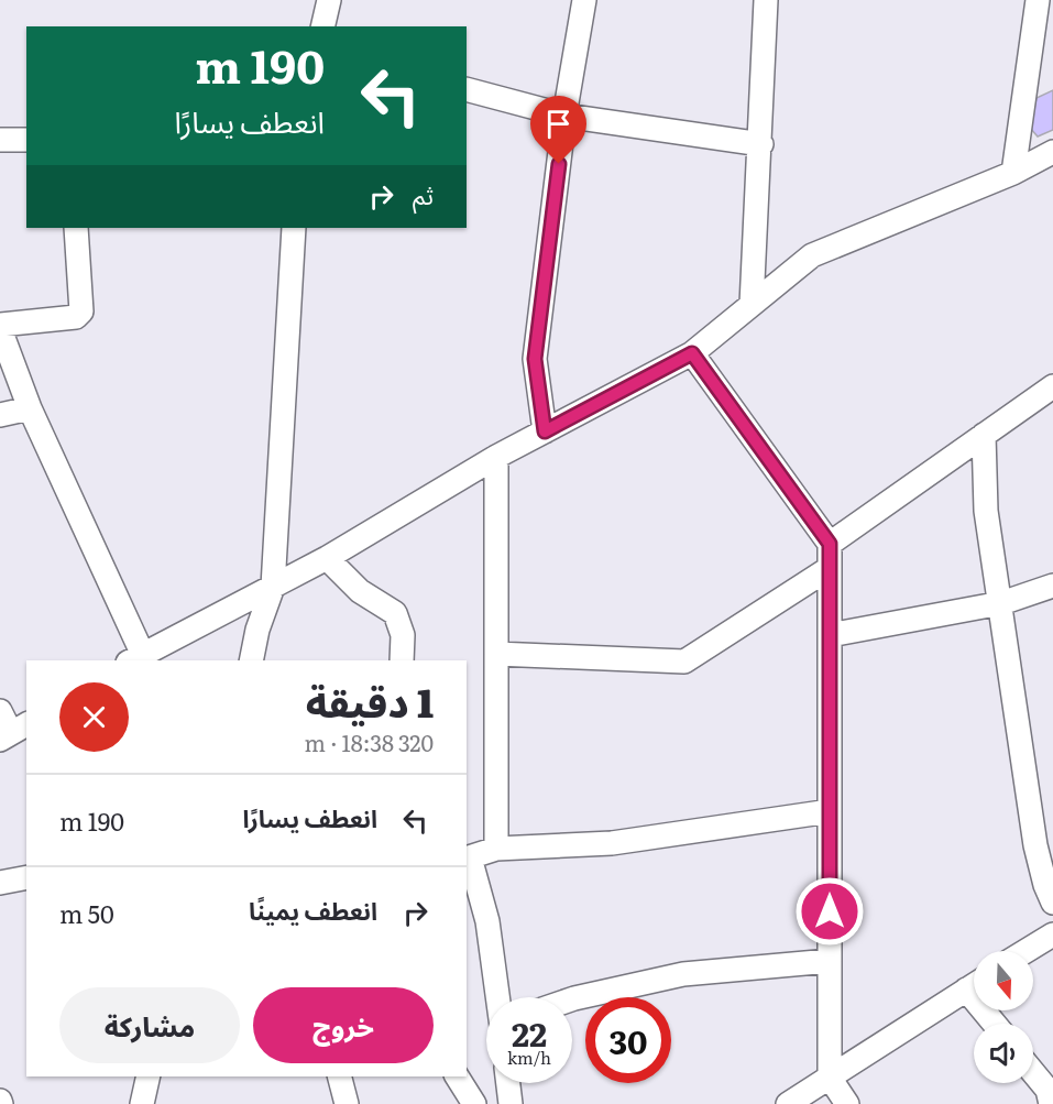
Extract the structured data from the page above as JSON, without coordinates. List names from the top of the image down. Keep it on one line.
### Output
{"north":"bottom","page":{"turn":["190 m","انعطف يسارًا"],"then":"ثم","heading":["1 دقيقة","320 m · 18:38"],"list":[{"name":"انعطف يسارًا","value":"190 m"},{"name":"انعطف يمينًا","value":"50 m"}],"buttons":["خروج","مشاركة"],"speed":"22 km/h","limit":"30"}}
